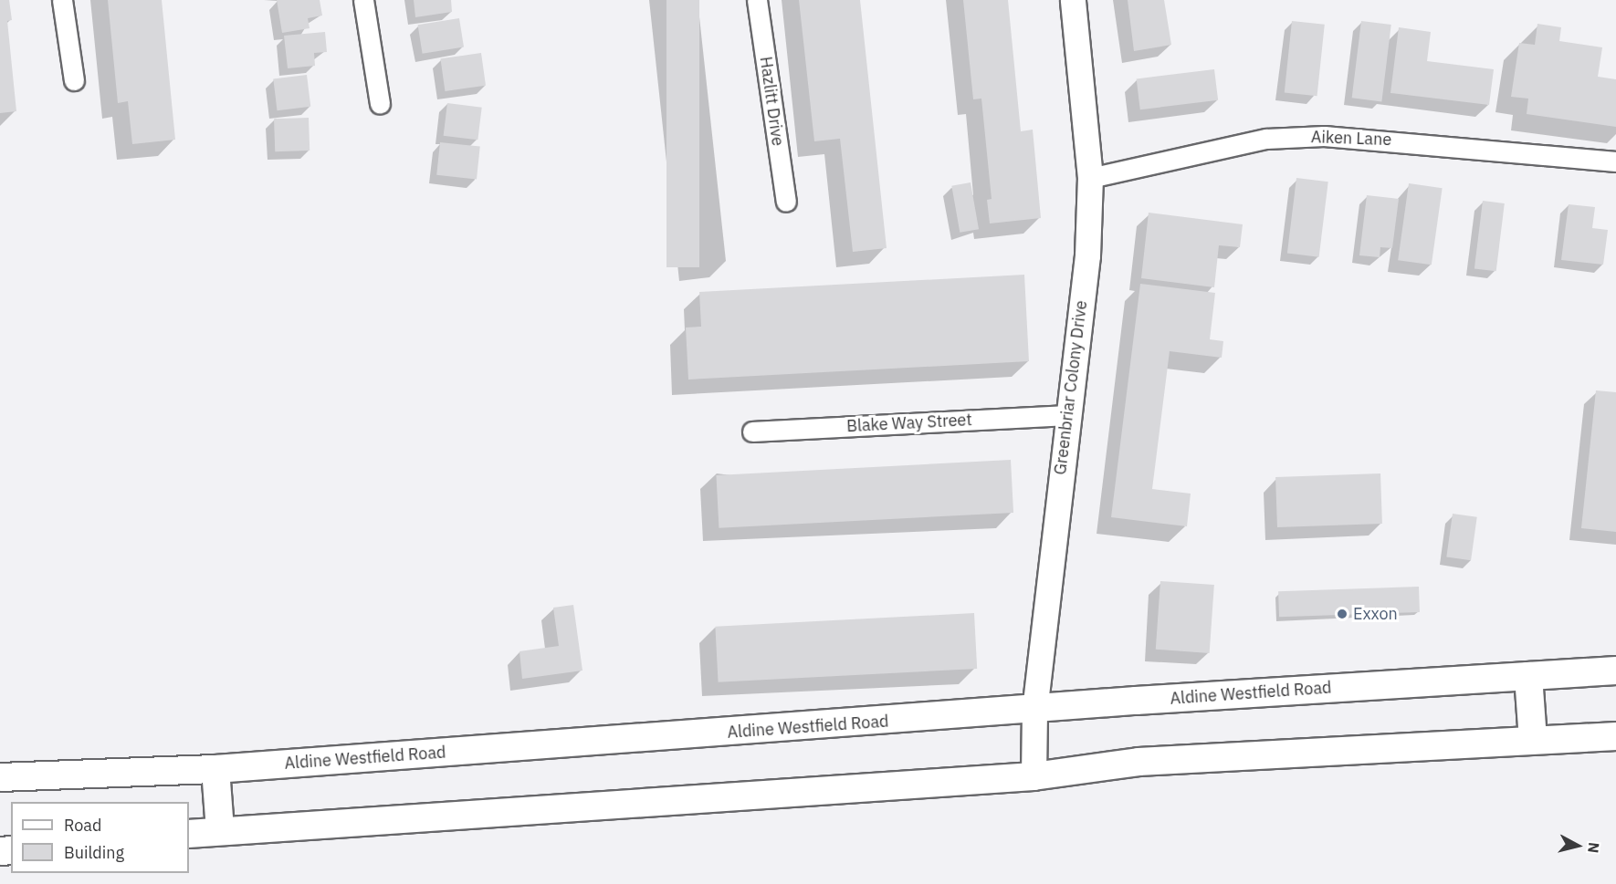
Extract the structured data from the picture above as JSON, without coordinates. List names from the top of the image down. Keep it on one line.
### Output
{"streets":{"main road":["Aldine Westfield Road"],"street":["Hazlitt Drive","Aiken Lane","Greenbriar Colony Drive","Blake Way Street"]},"crossings":[["Aiken Lane","Greenbriar Colony Drive"],["Greenbriar Colony Drive","Blake Way Street"],["Greenbriar Colony Drive","Aldine Westfield Road"]],"places":["Exxon"],"legend":["Road","Building"],"north":"right"}
